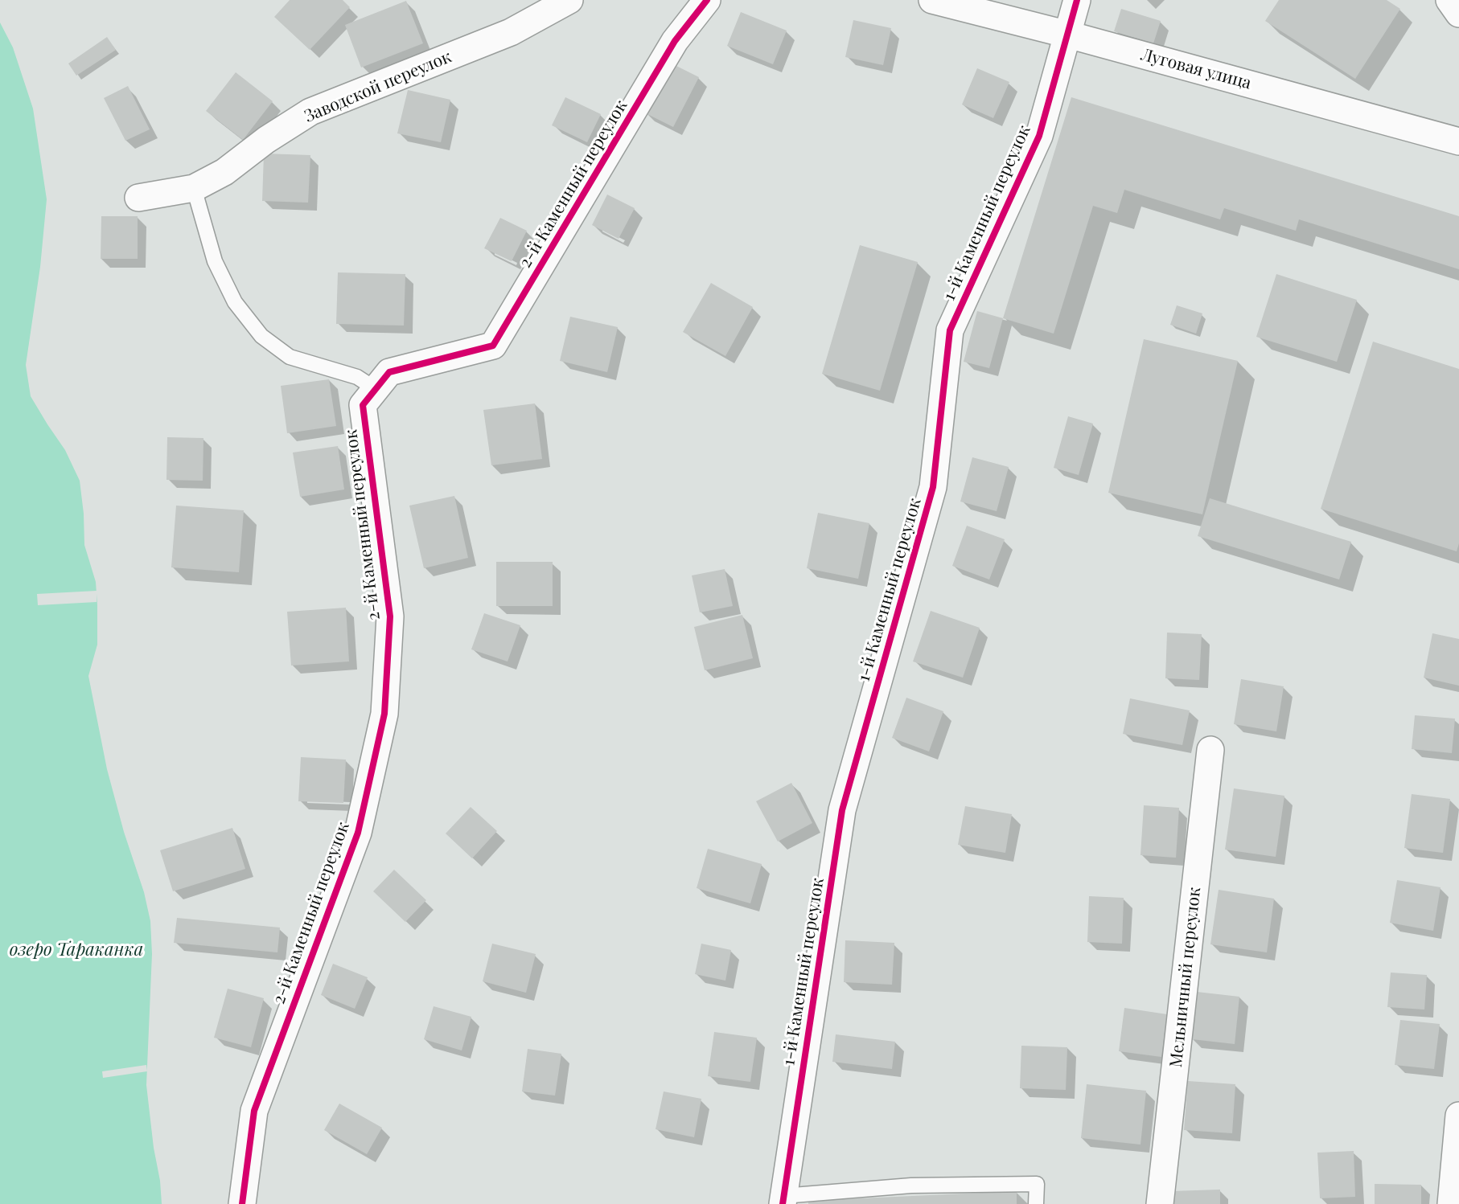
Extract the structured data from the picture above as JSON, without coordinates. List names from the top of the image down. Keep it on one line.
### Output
{"streets":{"street":["Луговая улица","Заводской переулок","2-й Каменный переулок","1-й Каменный переулок","Мельничный переулок"]},"crossings":[["Луговая улица","1-й Каменный переулок"]],"water":["озеро Тараканка"]}
